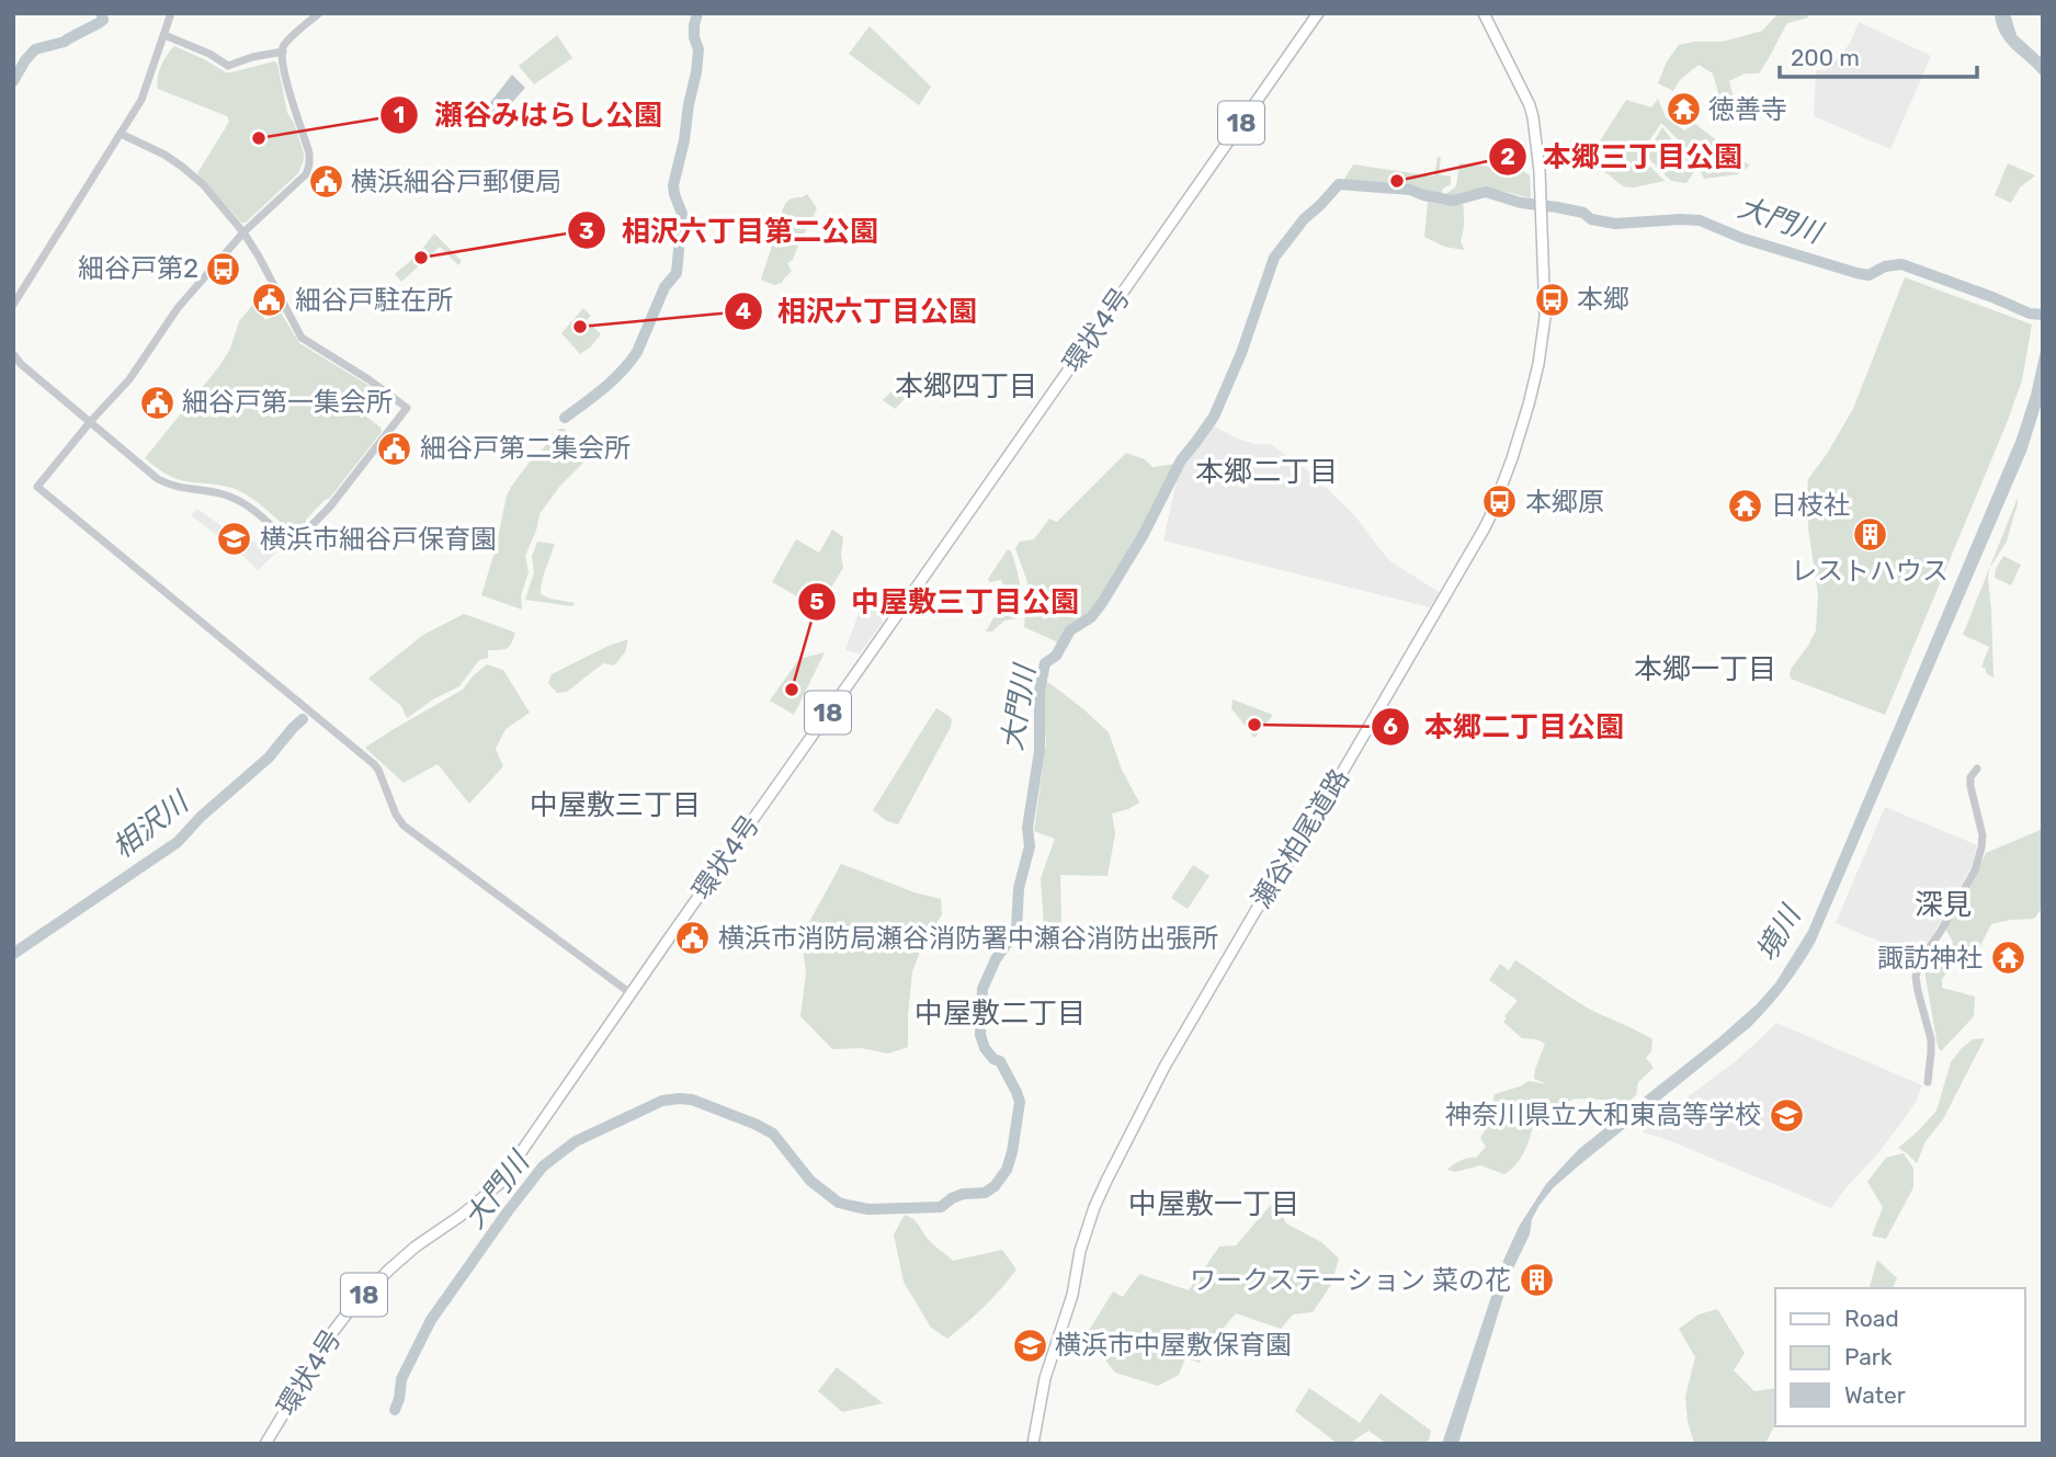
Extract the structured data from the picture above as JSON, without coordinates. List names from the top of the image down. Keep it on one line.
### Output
{"streets":{"main road":["18","環状4号","瀬谷柏尾道路"]},"districts":["本郷四丁目","本郷二丁目","本郷一丁目","中屋敷三丁目","深見","中屋敷二丁目","中屋敷一丁目"],"water":["大門川","相沢川","境川"],"places":{"temple":["徳善寺","日枝社","諏訪神社"],"other":["瀬谷みはらし公園","本郷三丁目公園","相沢六丁目第二公園","相沢六丁目公園","中屋敷三丁目公園","本郷二丁目公園"],"public building":["横浜細谷戸郵便局","細谷戸駐在所","細谷戸第一集会所","細谷戸第二集会所","横浜市消防局瀬谷消防署中瀬谷消防出張所"],"bus stop":["細谷戸第2","本郷","本郷原"],"building":["レストハウス","ワークステーション 菜の花"],"school or university":["横浜市細谷戸保育園","神奈川県立大和東高等学校","横浜市中屋敷保育園"]},"legend":["Road","Park","Water"],"scale_bar":"200 m"}
